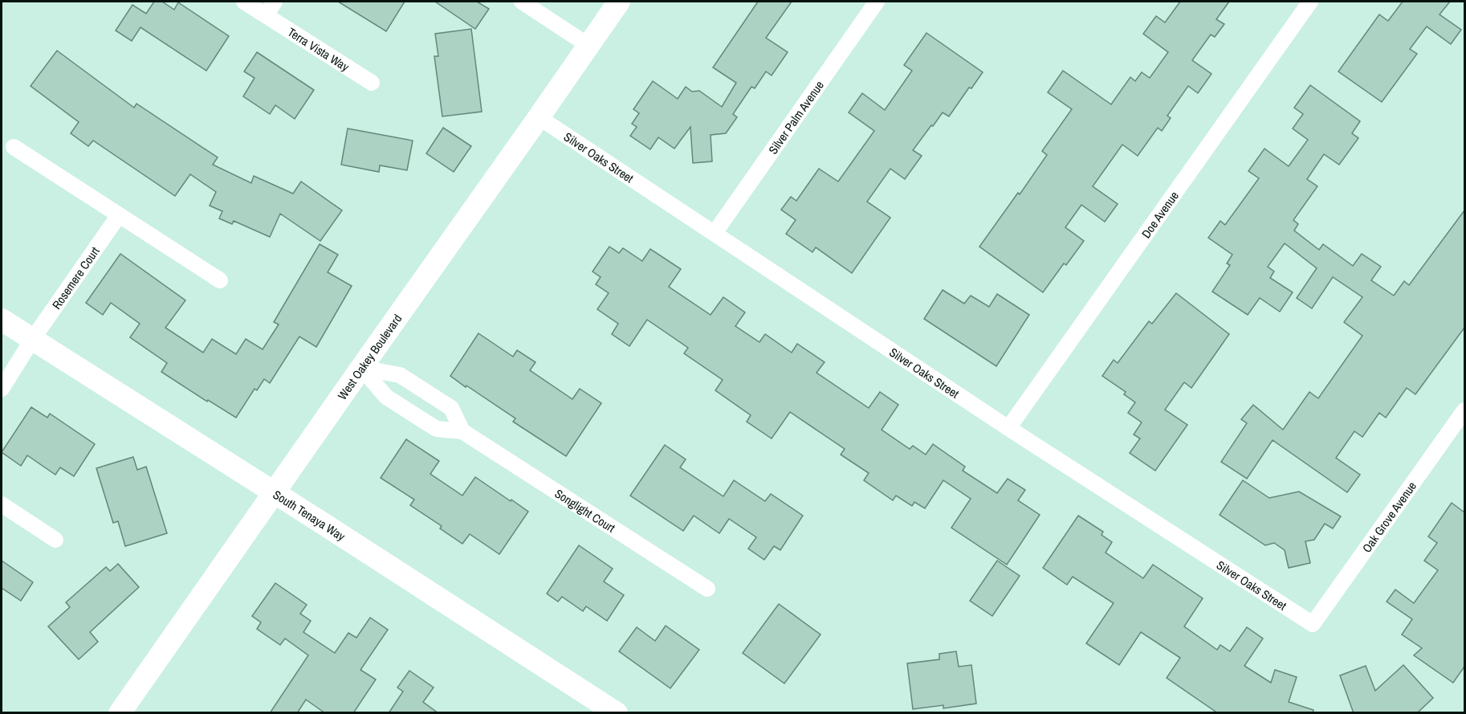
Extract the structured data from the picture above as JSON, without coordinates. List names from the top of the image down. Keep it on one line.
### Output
{"streets":{"main road":["West Oakey Boulevard","South Tenaya Way"],"street":["Terra Vista Way","Silver Palm Avenue","Silver Oaks Street","Doe Avenue","Rosemere Court","Songlight Court","Oak Grove Avenue"]},"crossings":[["Silver Palm Avenue","Silver Oaks Street"],["Silver Oaks Street","Doe Avenue"],["Silver Oaks Street","West Oakey Boulevard"],["Silver Oaks Street","Oak Grove Avenue"],["Rosemere Court","South Tenaya Way"],["West Oakey Boulevard","Songlight Court"],["West Oakey Boulevard","South Tenaya Way"]]}
